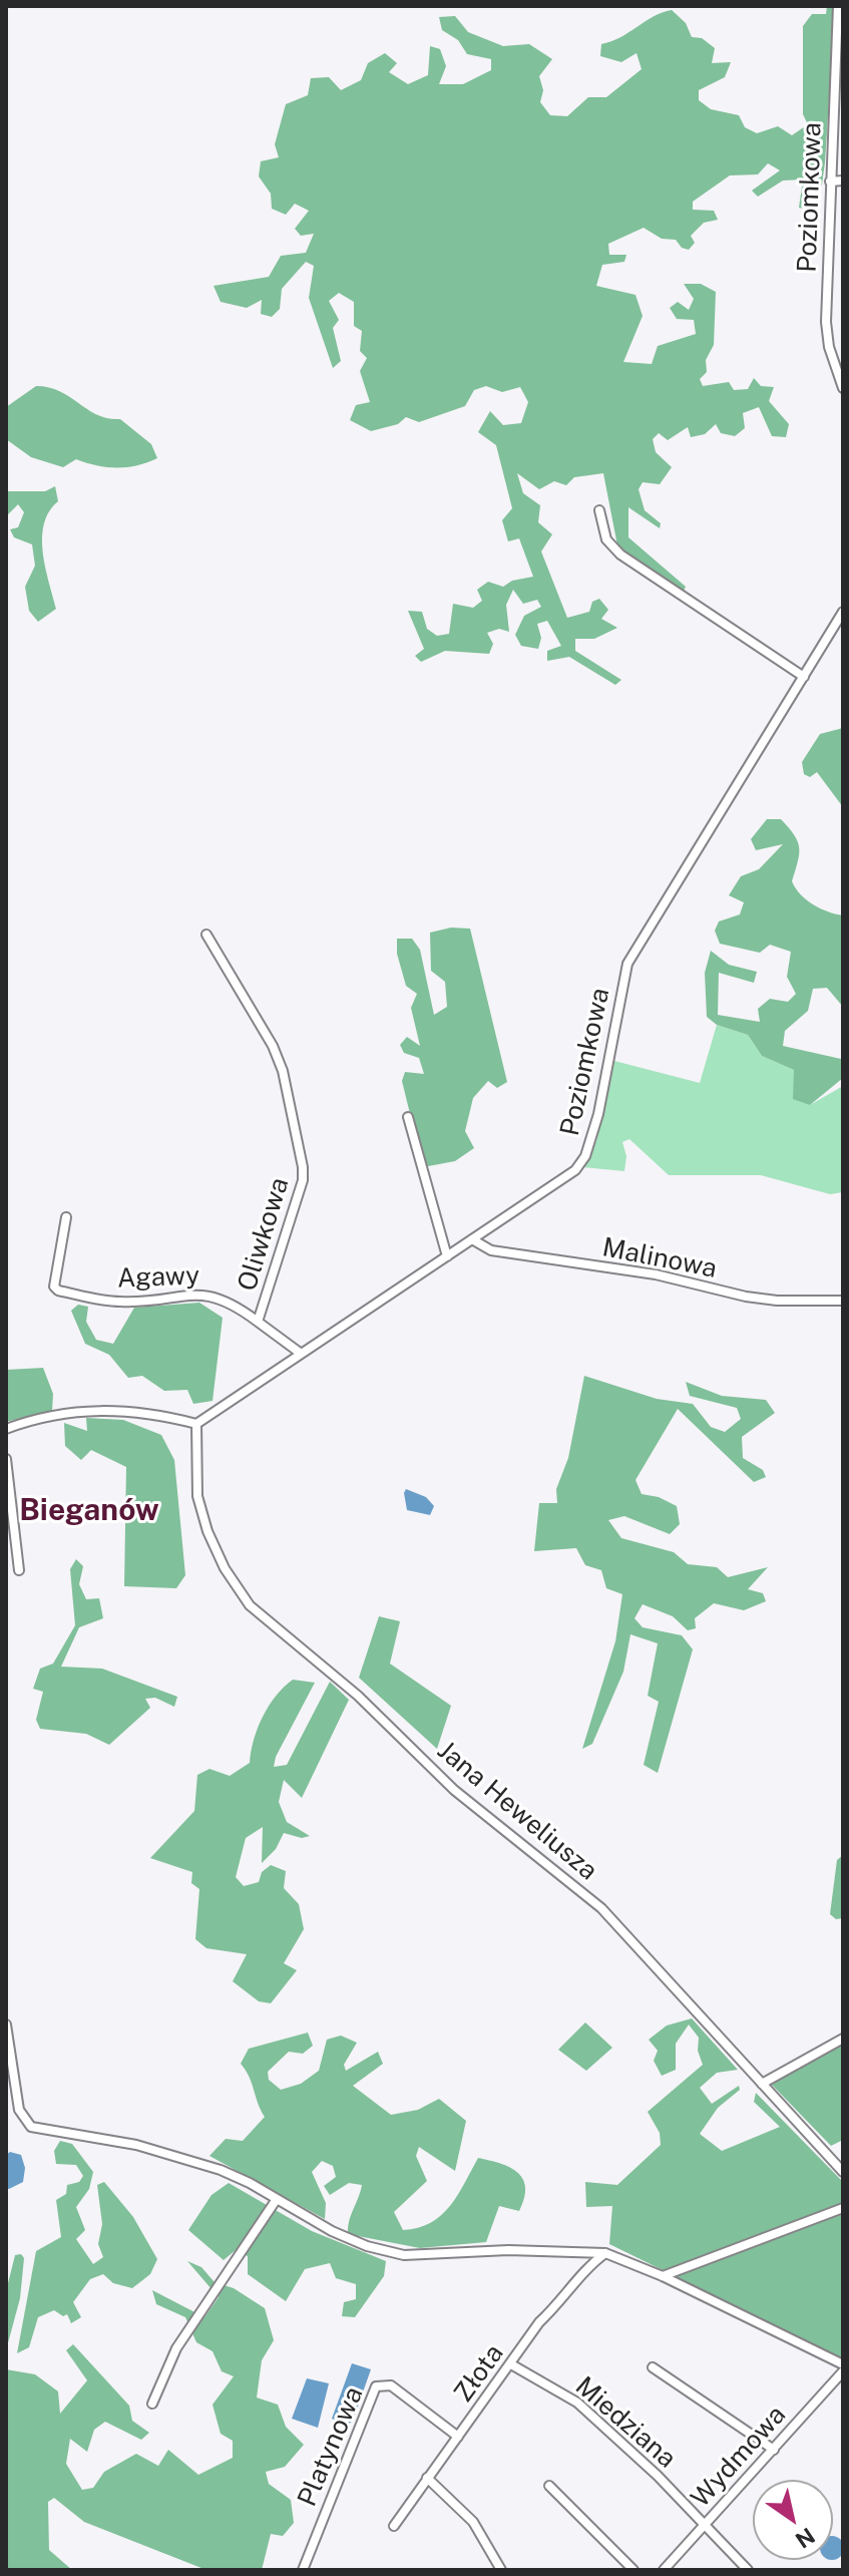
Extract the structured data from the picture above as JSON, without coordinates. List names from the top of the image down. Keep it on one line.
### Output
{"streets":{"street":["Poziomkowa","Oliwkowa","Malinowa","Agawy","Jana Heweliusza","Złota","Miedziana","Platynowa","Wydmowa"]},"crossings":[["Poziomkowa","Oliwkowa"],["Poziomkowa","Malinowa"],["Poziomkowa","Jana Heweliusza"],["Oliwkowa","Agawy"],["Złota","Miedziana"],["Złota","Platynowa"],["Miedziana","Wydmowa"]],"districts":["Bieganów"],"north":"bottom right"}
